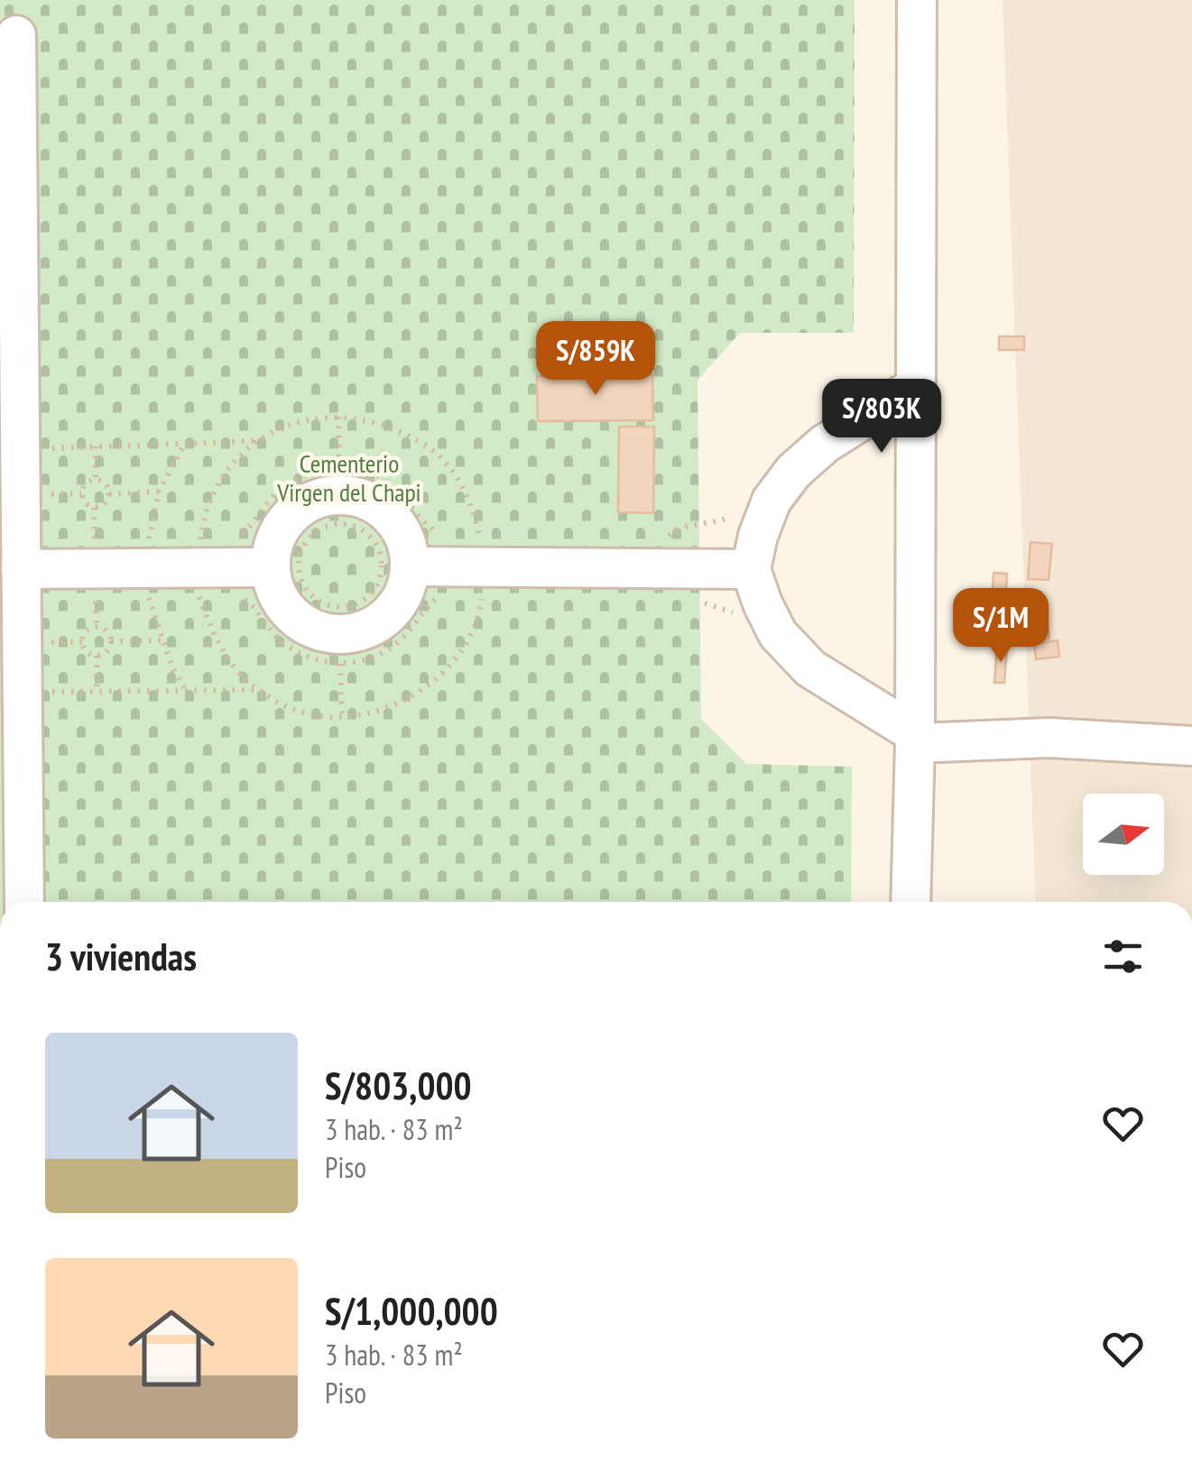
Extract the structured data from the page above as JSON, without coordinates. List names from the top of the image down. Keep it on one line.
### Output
{"parks":["Cementerio Virgen del Chapi"],"north":"right","page":{"price":["S/859K","S/803K","S/1M"],"heading":"3 viviendas","list":[{"name":"S/803,000","note":"3 hab. · 83 m² · Piso"},{"name":"S/1,000,000","note":"3 hab. · 83 m² · Piso"}]}}
